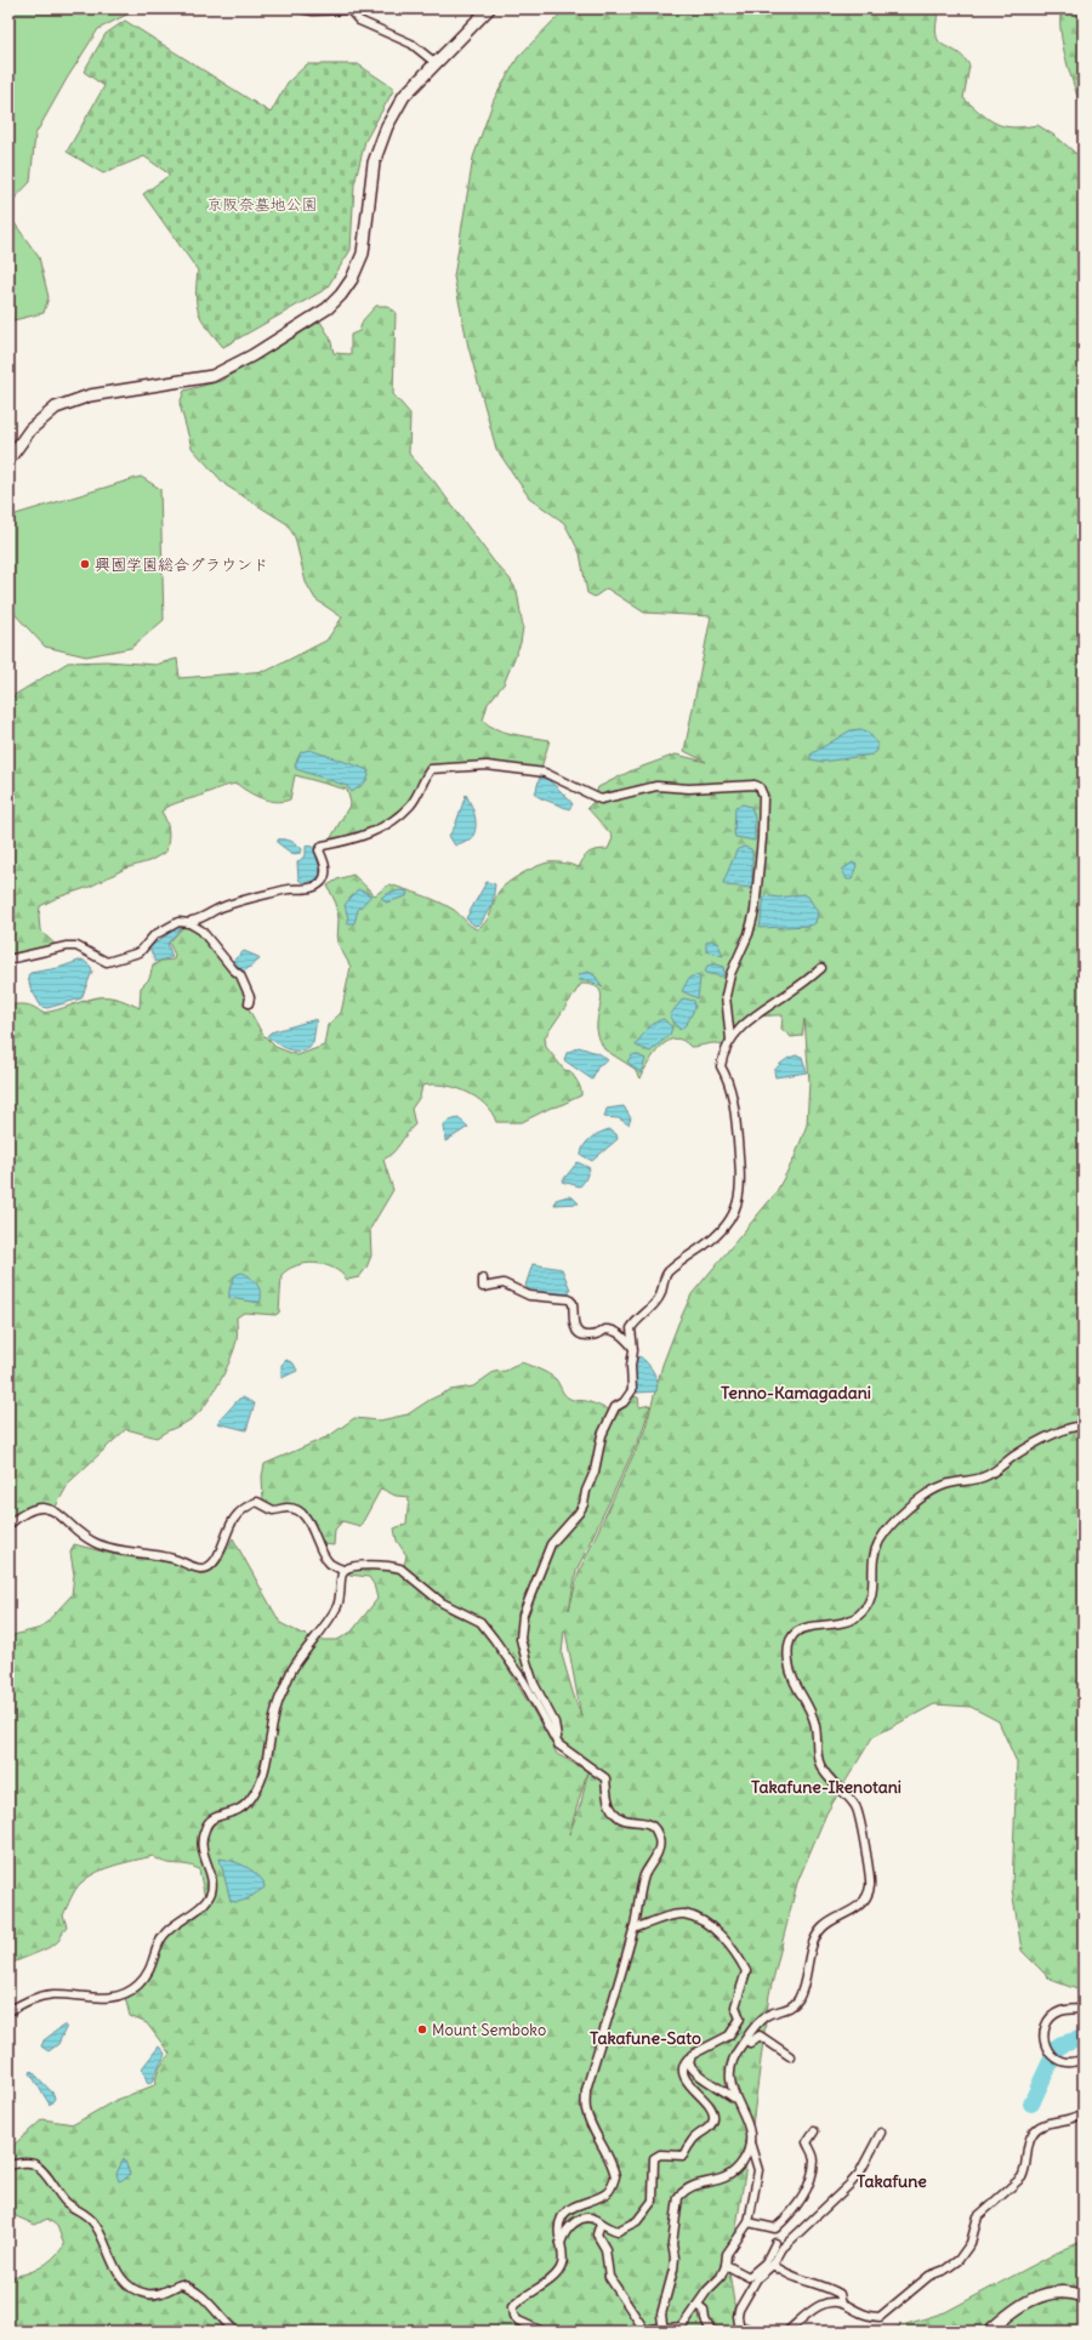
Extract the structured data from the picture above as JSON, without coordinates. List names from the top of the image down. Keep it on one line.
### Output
{"districts":["Tenno-Kamagadani","Takafune-Ikenotani","Takafune-Sato","Takafune"],"parks":["京阪奈墓地公園"],"places":["興國学園総合グラウンド","Mount Semboko"]}
